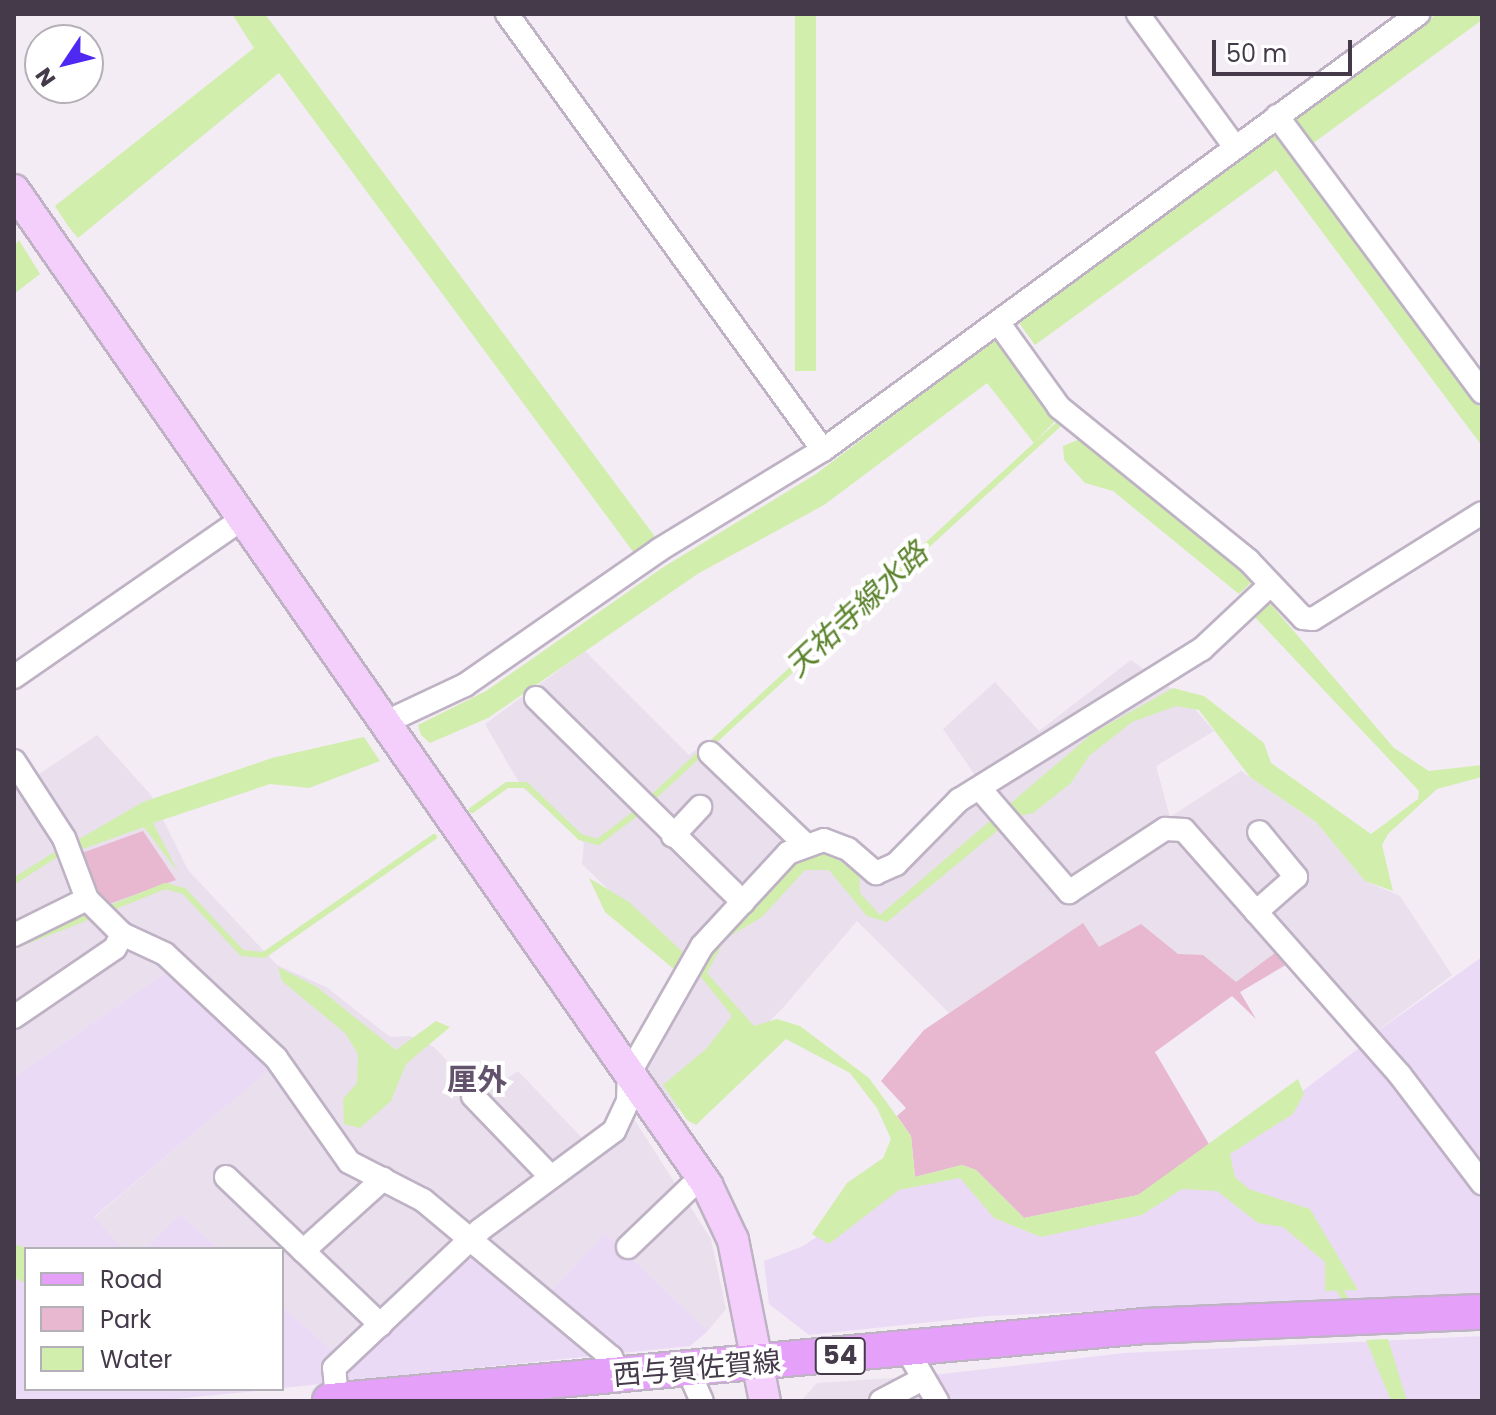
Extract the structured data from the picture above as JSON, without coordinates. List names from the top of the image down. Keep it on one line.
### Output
{"streets":{"main road":["54","西与賀佐賀線"]},"districts":["厘外"],"water":["天祐寺線水路"],"legend":["Road","Park","Water"],"scale_bar":"50 m","north":"bottom left"}
